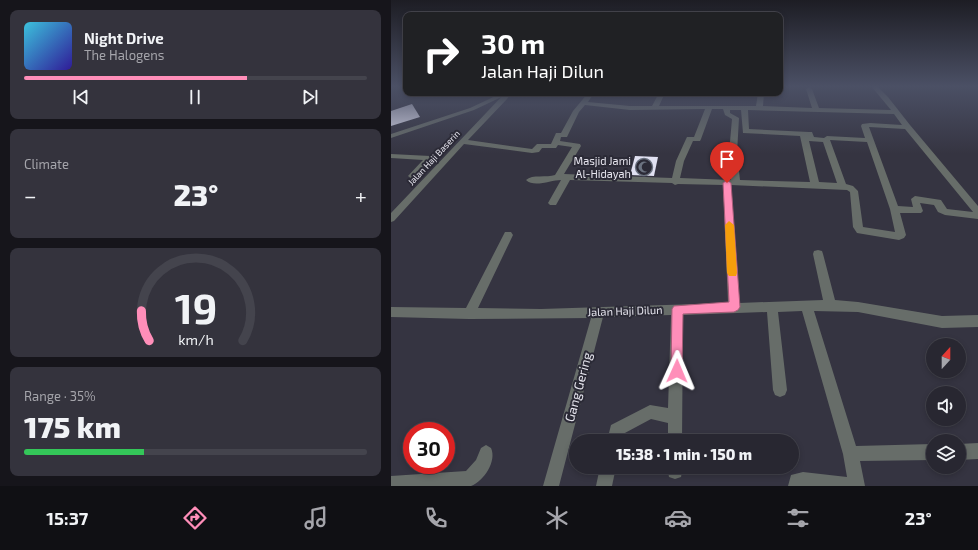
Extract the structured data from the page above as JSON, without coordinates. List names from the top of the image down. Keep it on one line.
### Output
{"streets":{"street":["Jalan Haji Baserin","Jalan Haji Dilun","Gang Gering"]},"crossings":[["Jalan Haji Dilun","Gang Gering"]],"places":{"mosque":["Masjid Jami Al-Hidayah"]},"north":"top","page":{"turn":["30 m","Jalan Haji Dilun"],"song":["Night Drive","The Halogens"],"tile":["Climate",["Range · 35%","175 km"]],"heat":["−","23°","+"],"limit":"30","trip":"15:38 · 1 min · 150 m","tabs":["15:37","23°"],"gauge":["19","km/h"]}}
